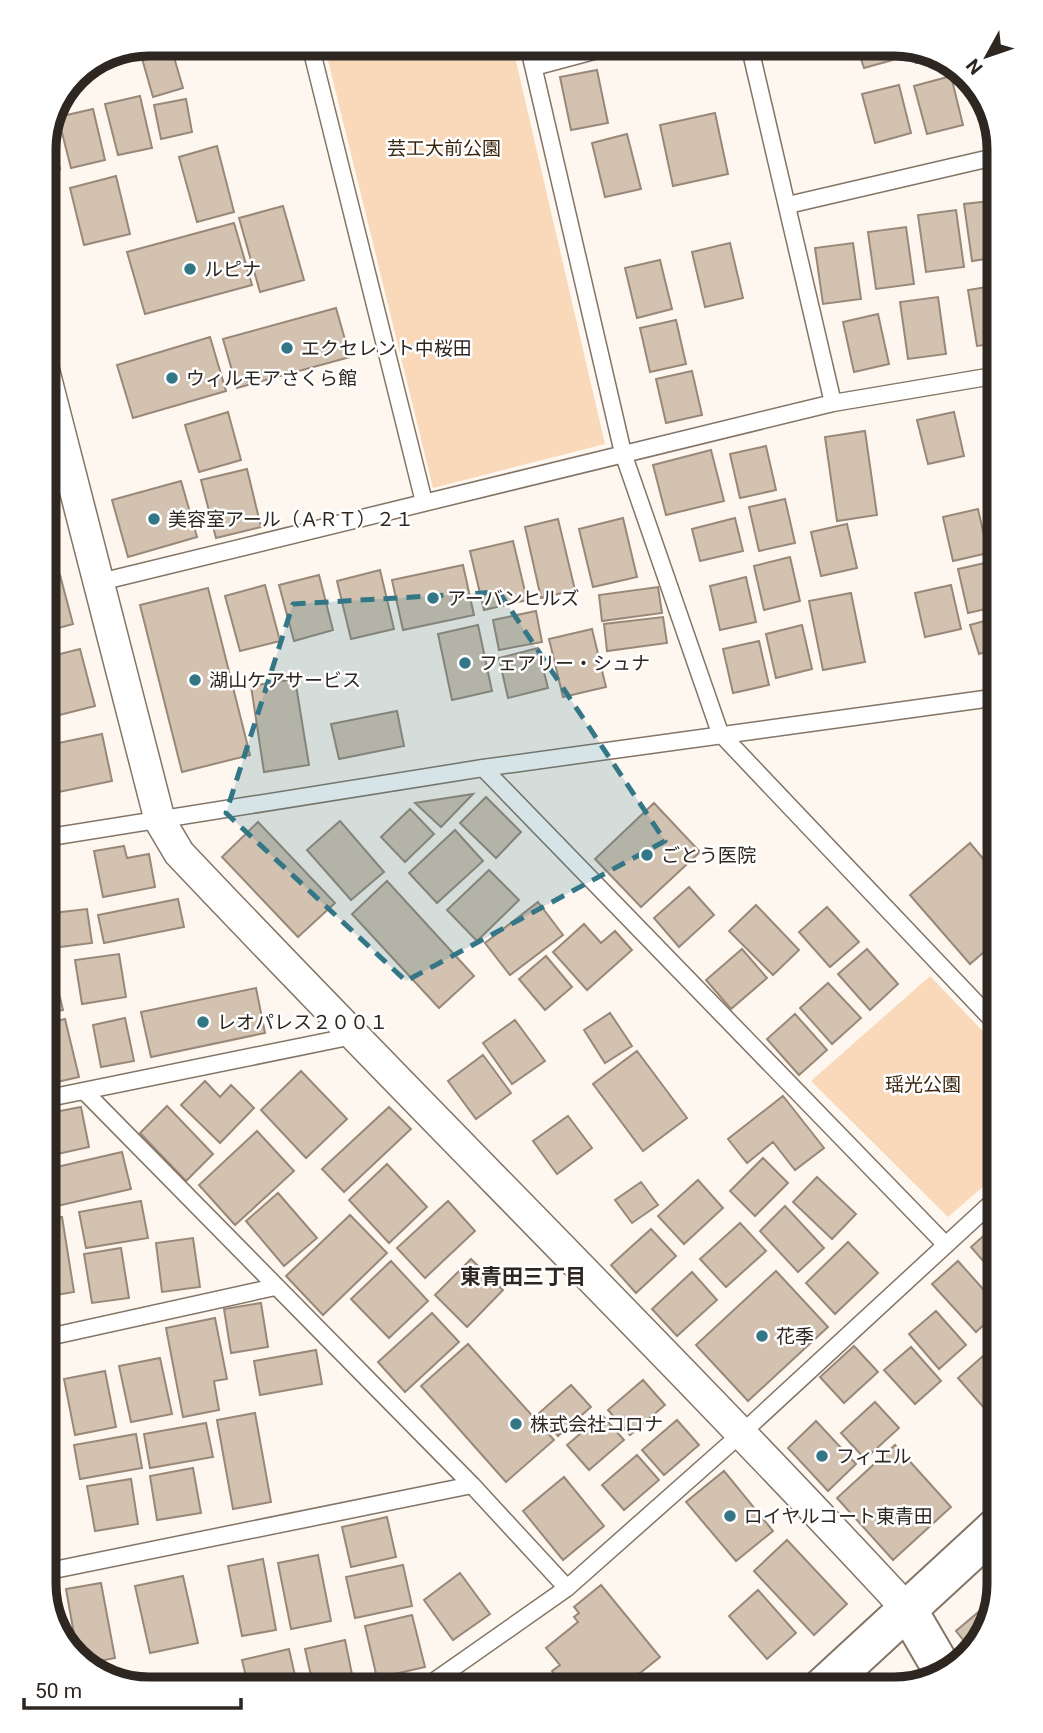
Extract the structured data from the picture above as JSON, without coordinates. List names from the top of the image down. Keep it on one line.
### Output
{"districts":["東青田三丁目"],"parks":["芸工大前公園","瑶光公園"],"places":["ルピナ","エクセレント中桜田","ウィルモアさくら館","美容室アール（ＡＲＴ）２１","アーバンヒルズ","フェアリー・シュナ","湖山ケアサービス","ごとう医院","レオパレス２００１","花季","株式会社コロナ","フィエル","ロイヤルコート東青田"],"scale_bar":"50 m","north":"bottom left"}
